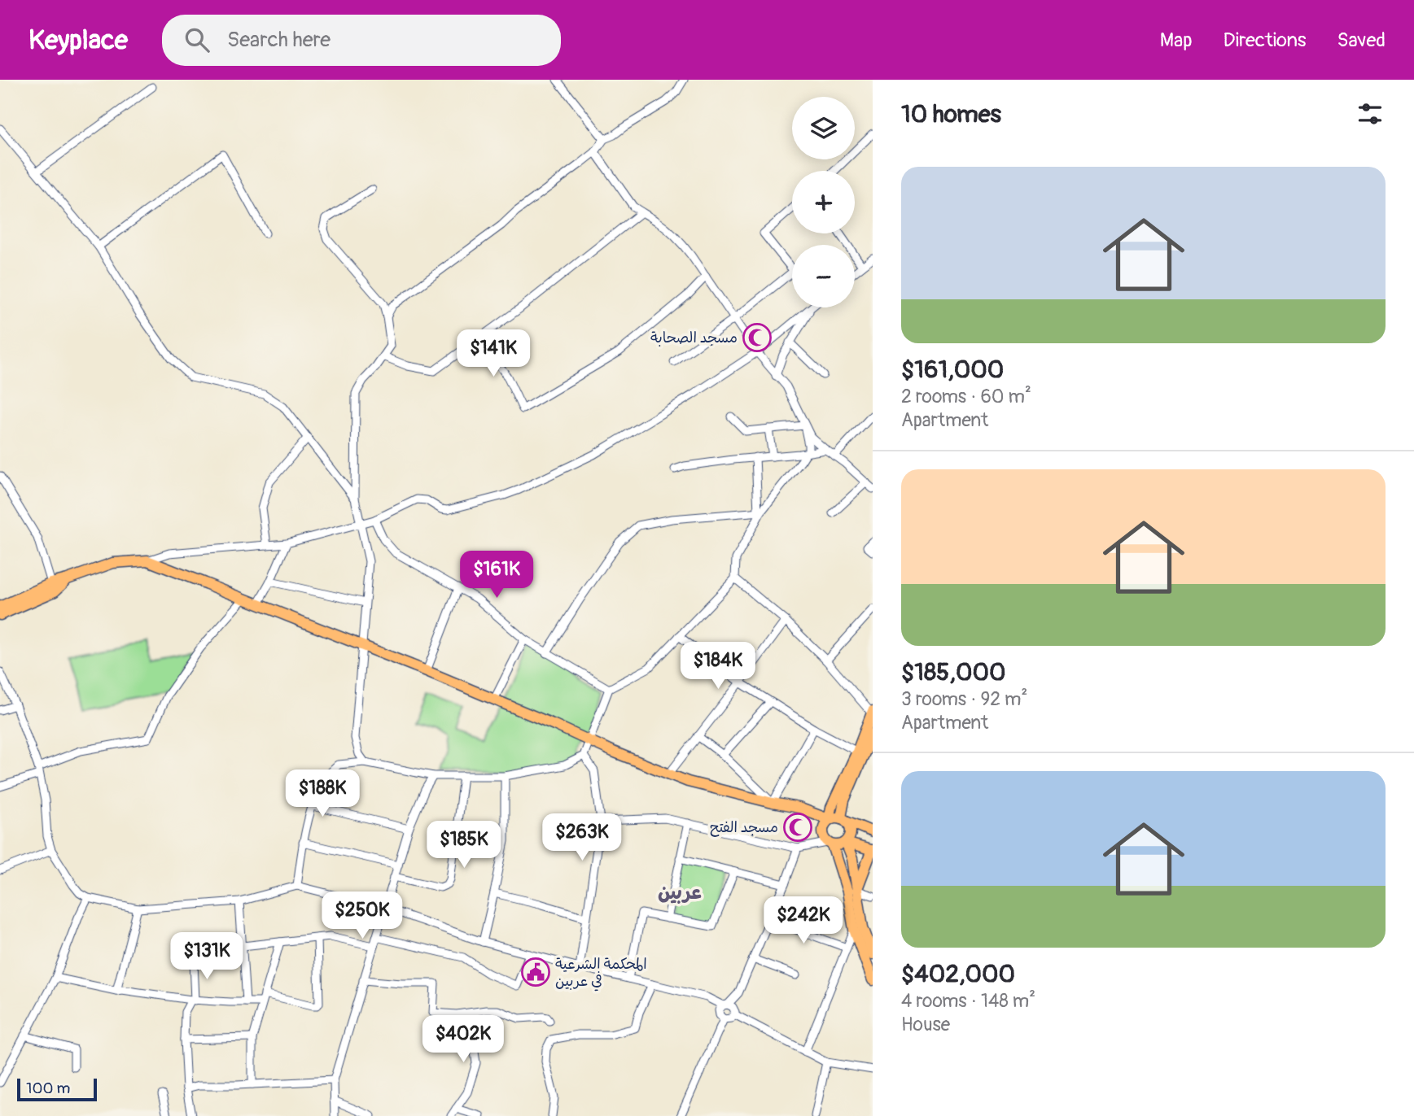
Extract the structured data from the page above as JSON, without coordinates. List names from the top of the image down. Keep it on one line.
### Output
{"districts":["عربين"],"places":{"mosque":["مسجد الصحابة","مسجد الفتح"],"public building":["المحكمة الشرعية في عربين"]},"scale_bar":"100 m","page":{"header":"Keyplace","search":"Search here","nav":["Map","Directions","Saved"],"heading":"10 homes","map_buttons":["+","−"],"list":[{"name":"$161,000","note":"2 rooms · 60 m² · Apartment"},{"name":"$185,000","note":"3 rooms · 92 m² · Apartment"},{"name":"$402,000","note":"4 rooms · 148 m² · House"}],"price":["$141K","$161K","$184K","$188K","$263K","$185K","$250K","$242K","$131K","$402K"],"scale":"100 m"}}
